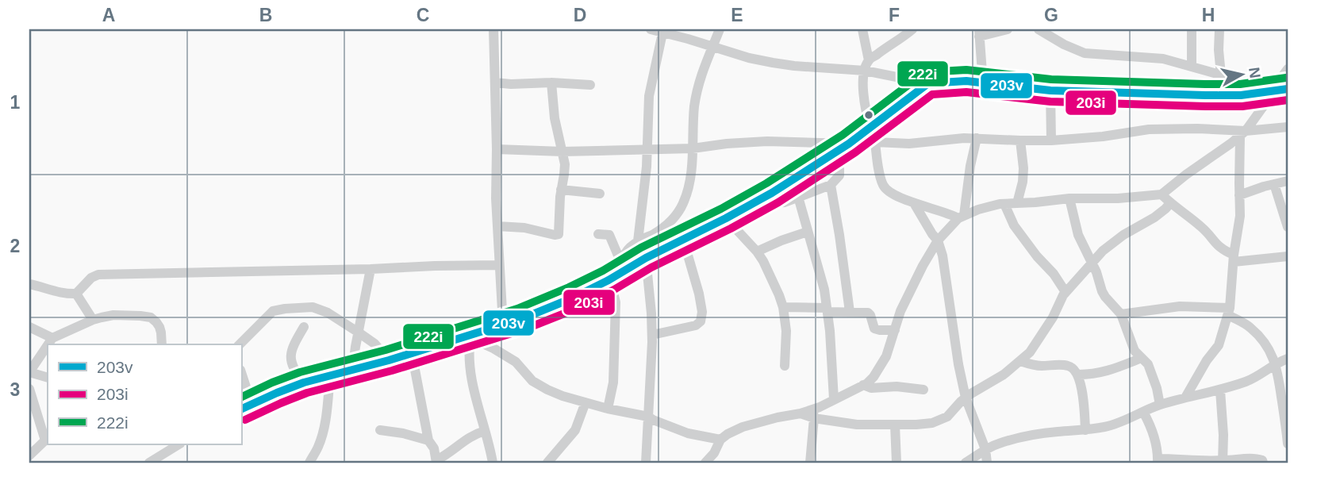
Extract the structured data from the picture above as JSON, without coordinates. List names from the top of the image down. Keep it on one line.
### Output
{"lines":["transit line 222i","transit line 203v","transit line 203i"],"legend":["203v","203i","222i"],"north":"right","grid":{"columns":["A","B","C","D","E","F","G","H"],"rows":["1","2","3"]}}
